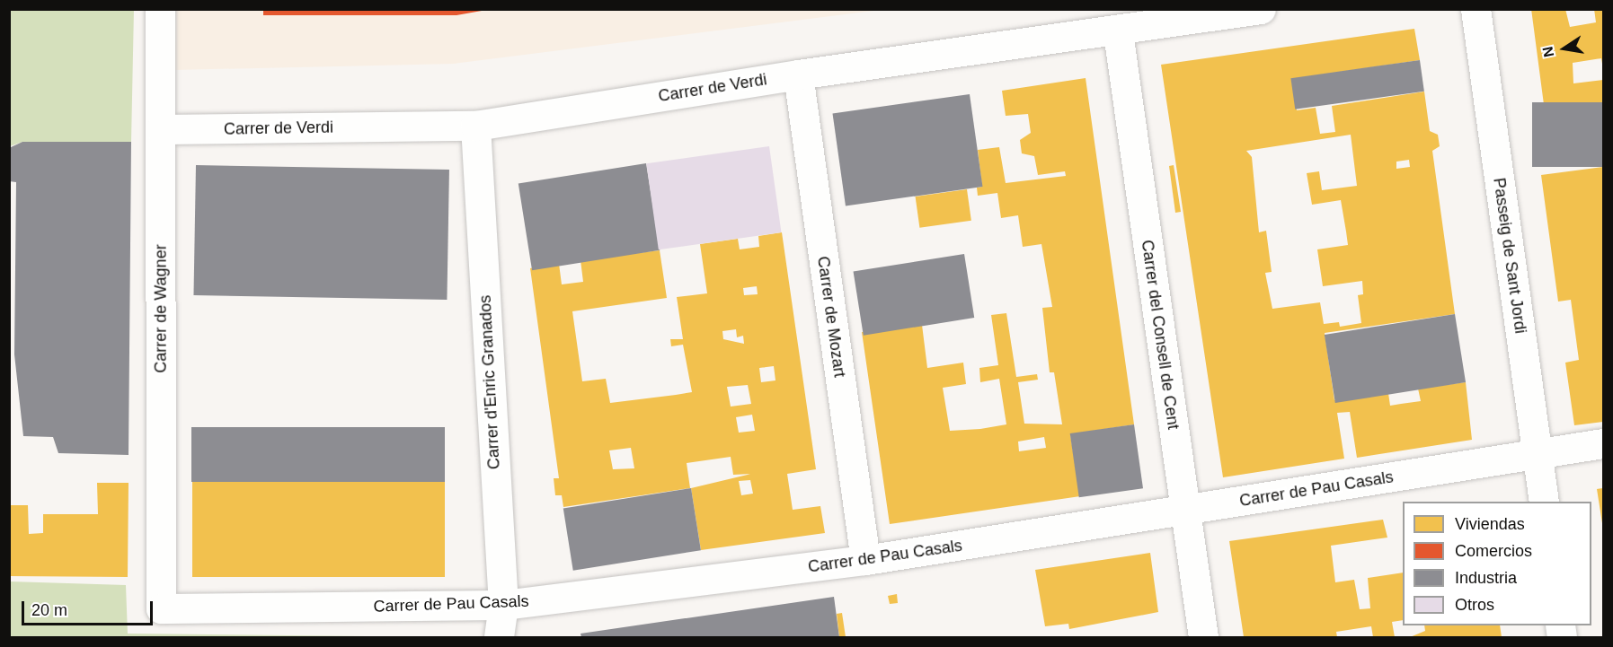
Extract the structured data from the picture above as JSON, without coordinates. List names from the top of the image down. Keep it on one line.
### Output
{"streets":{"street":["Carrer de Verdi","Passeig de Sant Jordi","Carrer de Wagner","Carrer de Mozart","Carrer del Consell de Cent","Carrer d'Enric Granados","Carrer de Pau Casals"]},"crossings":[["Carrer de Verdi","Carrer de Wagner"],["Carrer de Verdi","Carrer de Mozart"],["Carrer de Verdi","Carrer del Consell de Cent"],["Carrer de Verdi","Carrer d'Enric Granados"],["Passeig de Sant Jordi","Carrer de Pau Casals"],["Carrer de Wagner","Carrer de Pau Casals"],["Carrer de Mozart","Carrer de Pau Casals"],["Carrer del Consell de Cent","Carrer de Pau Casals"],["Carrer d'Enric Granados","Carrer de Pau Casals"]],"legend":["Viviendas","Comercios","Industria","Otros"],"scale_bar":"20 m","north":"left"}
